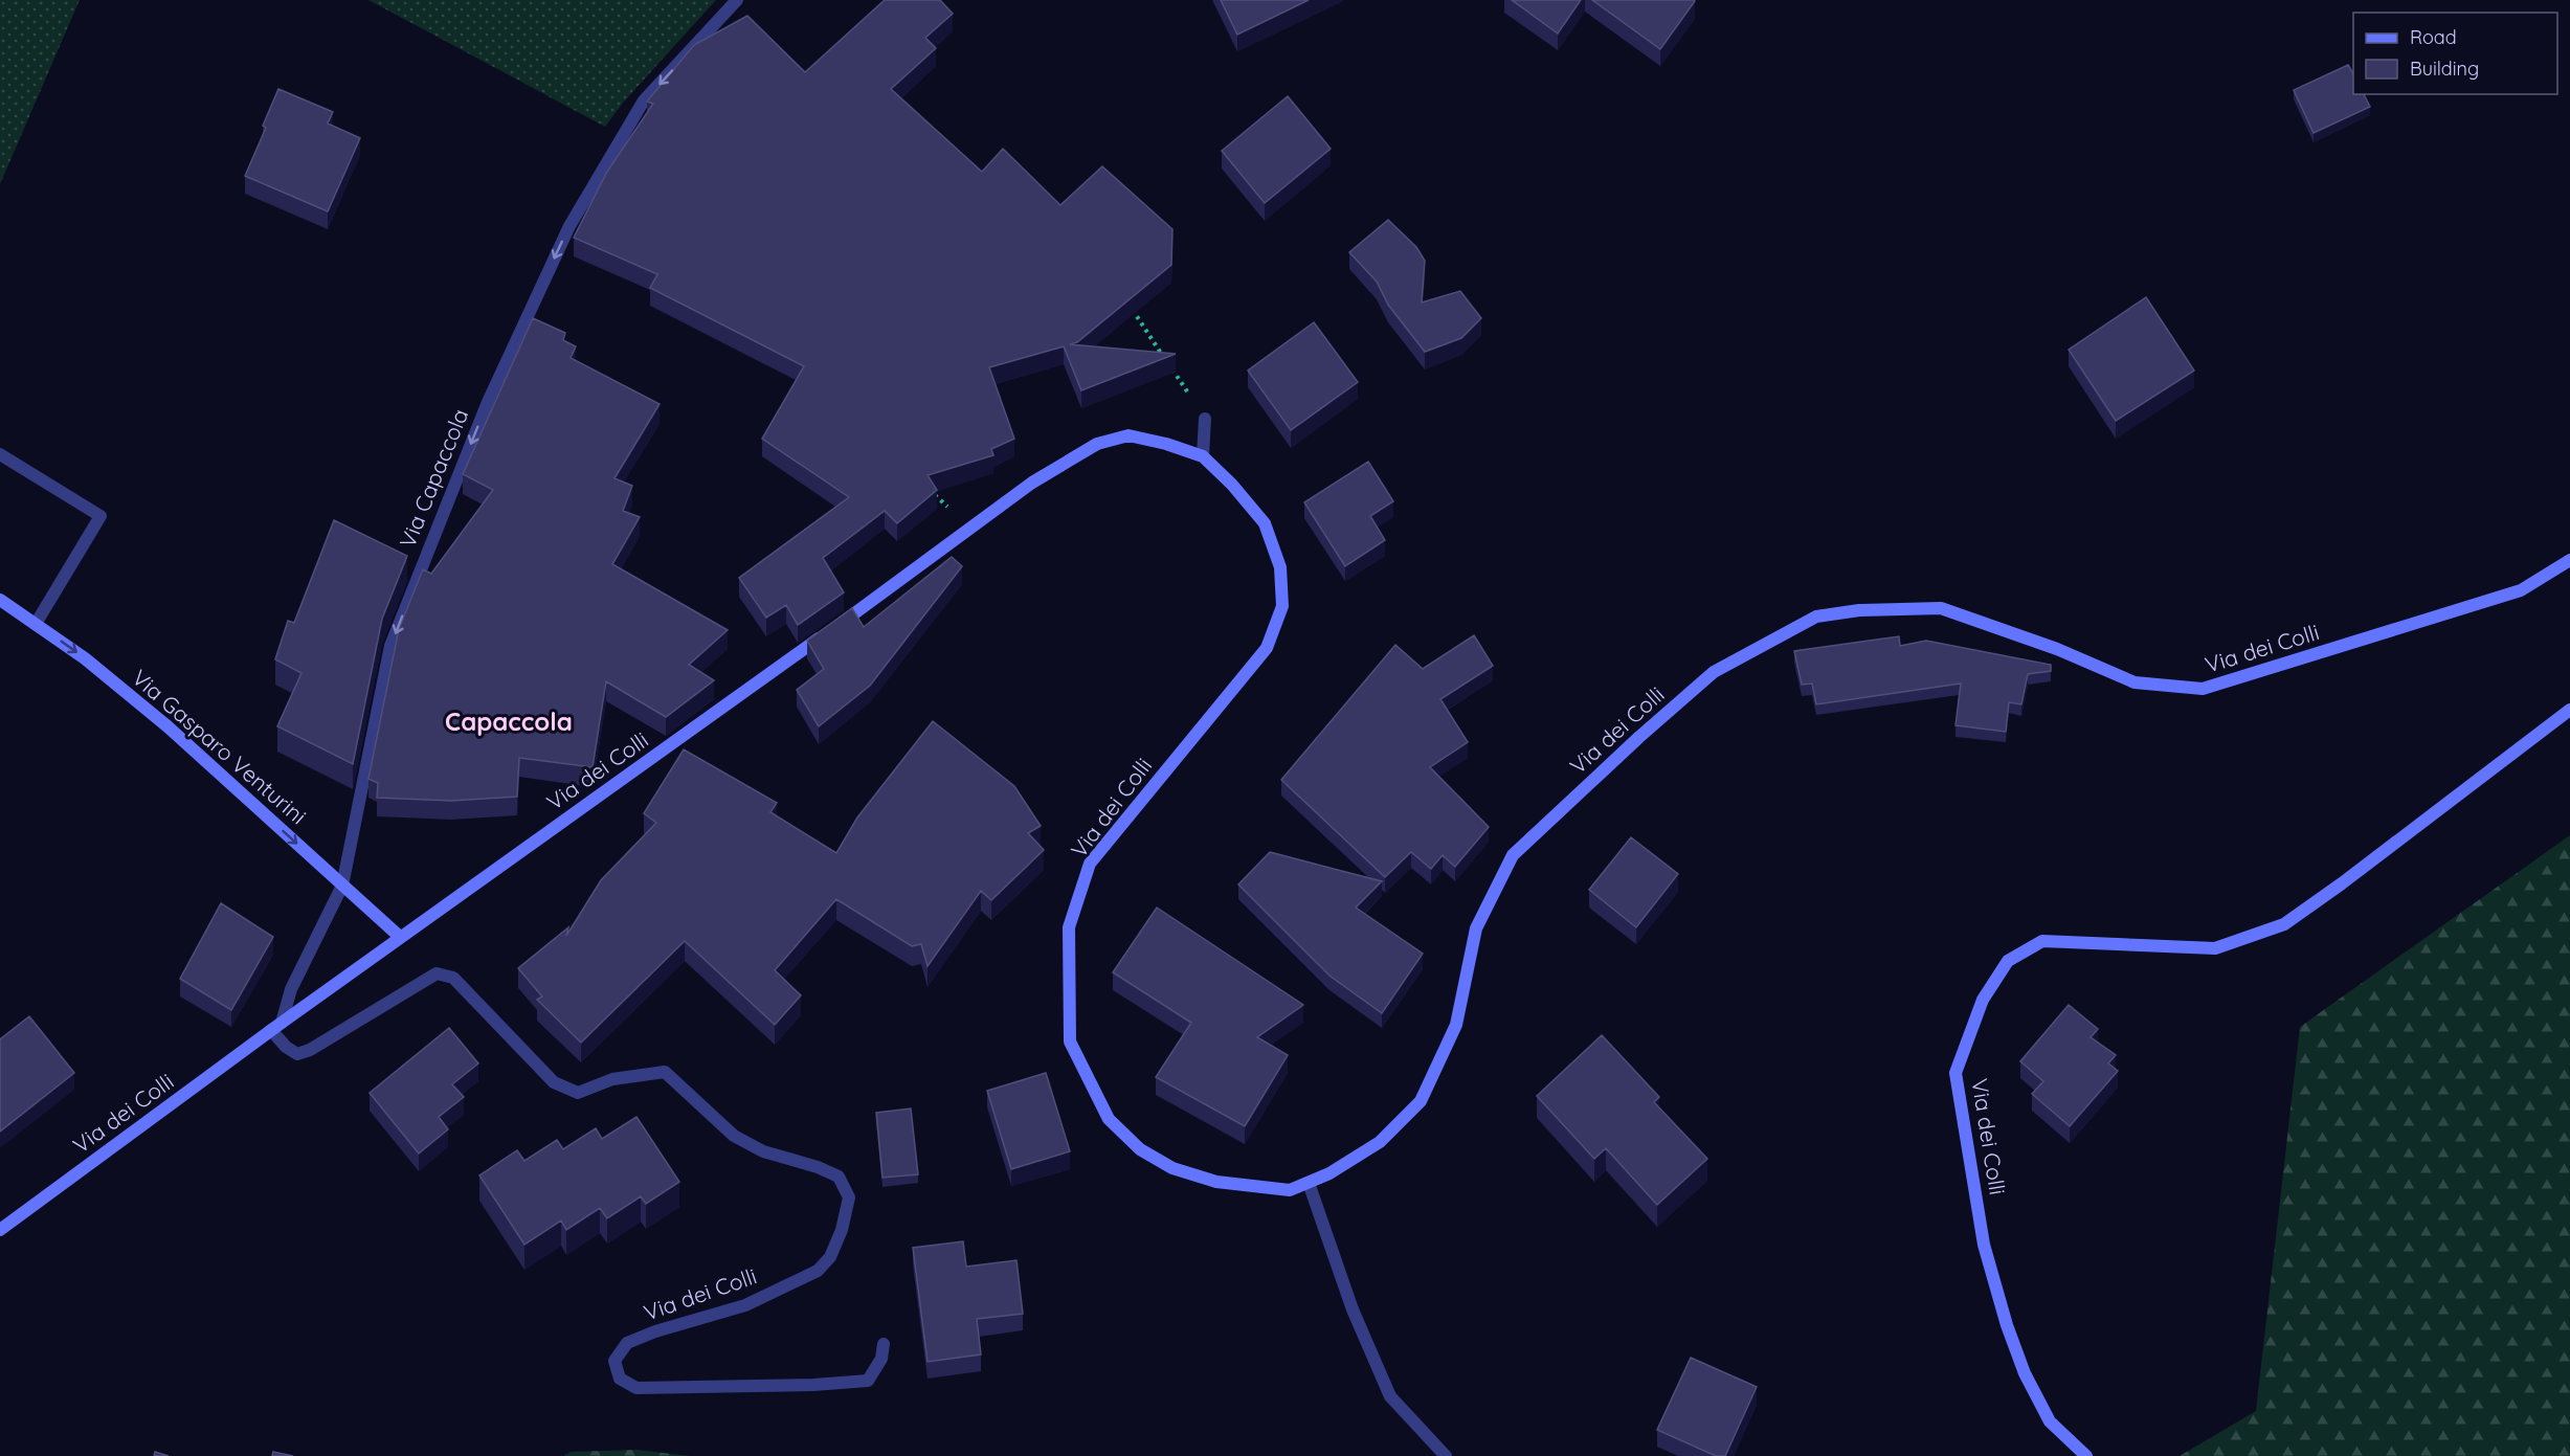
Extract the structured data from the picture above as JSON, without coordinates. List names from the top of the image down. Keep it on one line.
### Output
{"streets":{"street":["Via Capaccola","Via dei Colli","Via Gasparo Venturini"]},"crossings":[["Via Capaccola","Via dei Colli"],["Via Capaccola","Via Gasparo Venturini"],["Via dei Colli","Via Gasparo Venturini"]],"one_way":["Via Capaccola","Via Gasparo Venturini"],"districts":["Capaccola"],"legend":["Road","Building"]}
